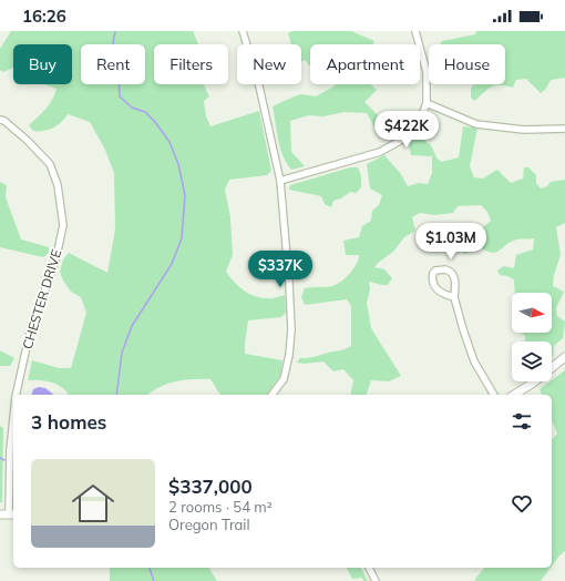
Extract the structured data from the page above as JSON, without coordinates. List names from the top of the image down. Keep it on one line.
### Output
{"streets":{"street":["CHESTER DRIVE"]},"north":"right","page":{"status":"16:26","chip":["Buy","Rent","Filters","New","Apartment","House"],"price":["$422K","$1.03M","$337K"],"heading":"3 homes","list":[{"name":"$337,000","note":"2 rooms · 54 m² · Oregon Trail"}]}}
